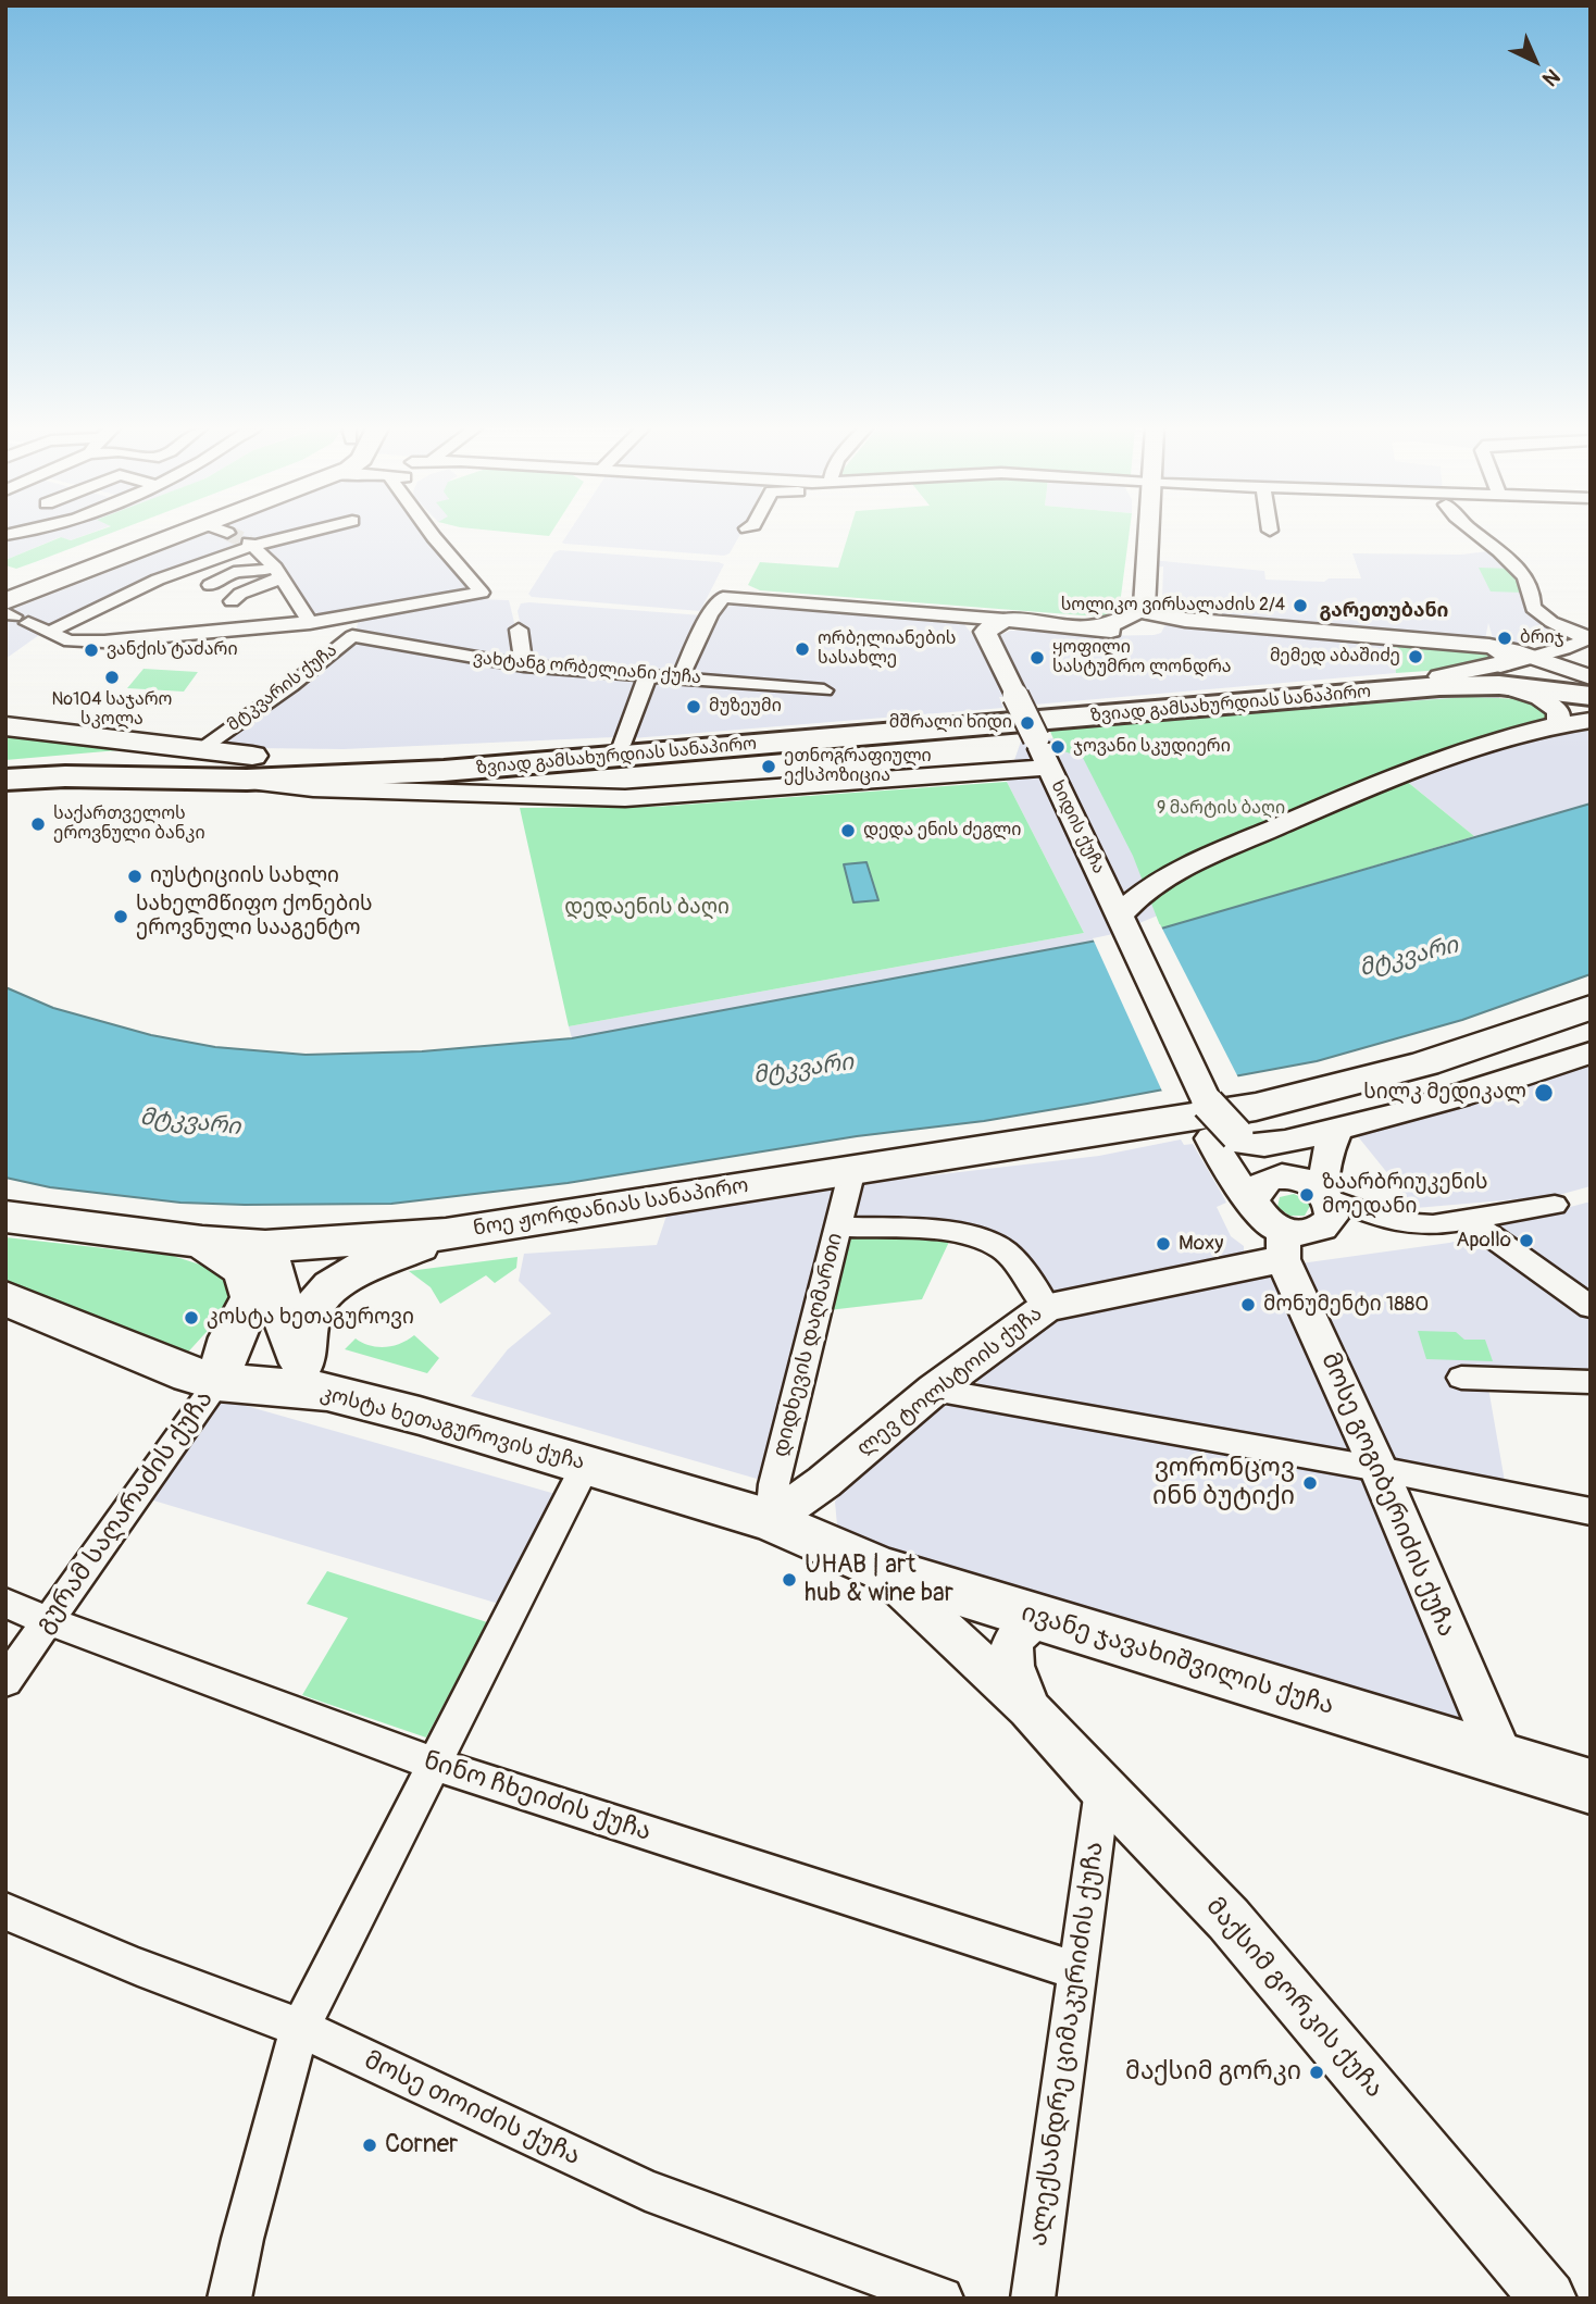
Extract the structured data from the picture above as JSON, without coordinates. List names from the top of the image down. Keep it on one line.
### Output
{"streets":{"highway":["ზვიად გამსახურდიას სანაპირო"],"main road":["ნოე ჟორდანიას სანაპირო","კოსტა ხეთაგუროვის ქუჩა","ივანე ჯავახიშვილის ქუჩა"],"street":["ვახტანგ ორბელიანი ქუჩა","მტკვარის ქუჩა","ხიდის ქუჩა","დიდხევის დაღმართი","ლევ ტოლსტოის ქუჩა","მოსე გოგიბერიძის ქუჩა","გურამ საღარაძის ქუჩა","ნინო ჩხეიძის ქუჩა","მაქსიმ გორკის ქუჩა","ალექსანდრე ციმაკურიძის ქუჩა","მოსე თოიძის ქუჩა"]},"crossings":[["ვახტანგ ორბელიანი ქუჩა","მტკვარის ქუჩა"],["მტკვარის ქუჩა","ზვიად გამსახურდიას სანაპირო"],["ხიდის ქუჩა","ნოე ჟორდანიას სანაპირო"],["ნოე ჟორდანიას სანაპირო","დიდხევის დაღმართი"],["დიდხევის დაღმართი","ლევ ტოლსტოის ქუჩა"],["დიდხევის დაღმართი","კოსტა ხეთაგუროვის ქუჩა"],["დიდხევის დაღმართი","ივანე ჯავახიშვილის ქუჩა"],["ლევ ტოლსტოის ქუჩა","კოსტა ხეთაგუროვის ქუჩა"],["ლევ ტოლსტოის ქუჩა","მოსე გოგიბერიძის ქუჩა"],["ლევ ტოლსტოის ქუჩა","ივანე ჯავახიშვილის ქუჩა"],["კოსტა ხეთაგუროვის ქუჩა","გურამ საღარაძის ქუჩა"],["კოსტა ხეთაგუროვის ქუჩა","ივანე ჯავახიშვილის ქუჩა"],["მოსე გოგიბერიძის ქუჩა","ივანე ჯავახიშვილის ქუჩა"],["გურამ საღარაძის ქუჩა","ნინო ჩხეიძის ქუჩა"],["ივანე ჯავახიშვილის ქუჩა","მაქსიმ გორკის ქუჩა"],["ნინო ჩხეიძის ქუჩა","ალექსანდრე ციმაკურიძის ქუჩა"],["მაქსიმ გორკის ქუჩა","ალექსანდრე ციმაკურიძის ქუჩა"]],"districts":["გარეთუბანი"],"water":["მტკვარი"],"parks":["9 მარტის ბაღი","დედაენის ბაღი"],"places":["სოლიკო ვირსალაძის 2/4","ბრიჯ","ორბელიანების სასახლე","ვანქის ტაძარი","მემედ აბაშიძე","ყოფილი სასტუმრო ლონდრა","№104 საჯარო სკოლა","მუზეუმი","მშრალი ხიდი","ჯოვანი სკუდიერი","ეთნოგრაფიული ექსპოზიცია","საქართველოს ეროვნული ბანკი","დედა ენის ძეგლი","იუსტიციის სახლი","სახელმწიფო ქონების ეროვნული სააგენტო","სილკ მედიკალ","ზაარბრიუკენის მოედანი","Apollo","Moxy","მონუმენტი 1880","კოსტა ხეთაგუროვი","ვორონცოვ ინნ ბუტიქი","UHAB | art hub & wine bar","მაქსიმ გორკი","Corner"],"north":"bottom right"}
